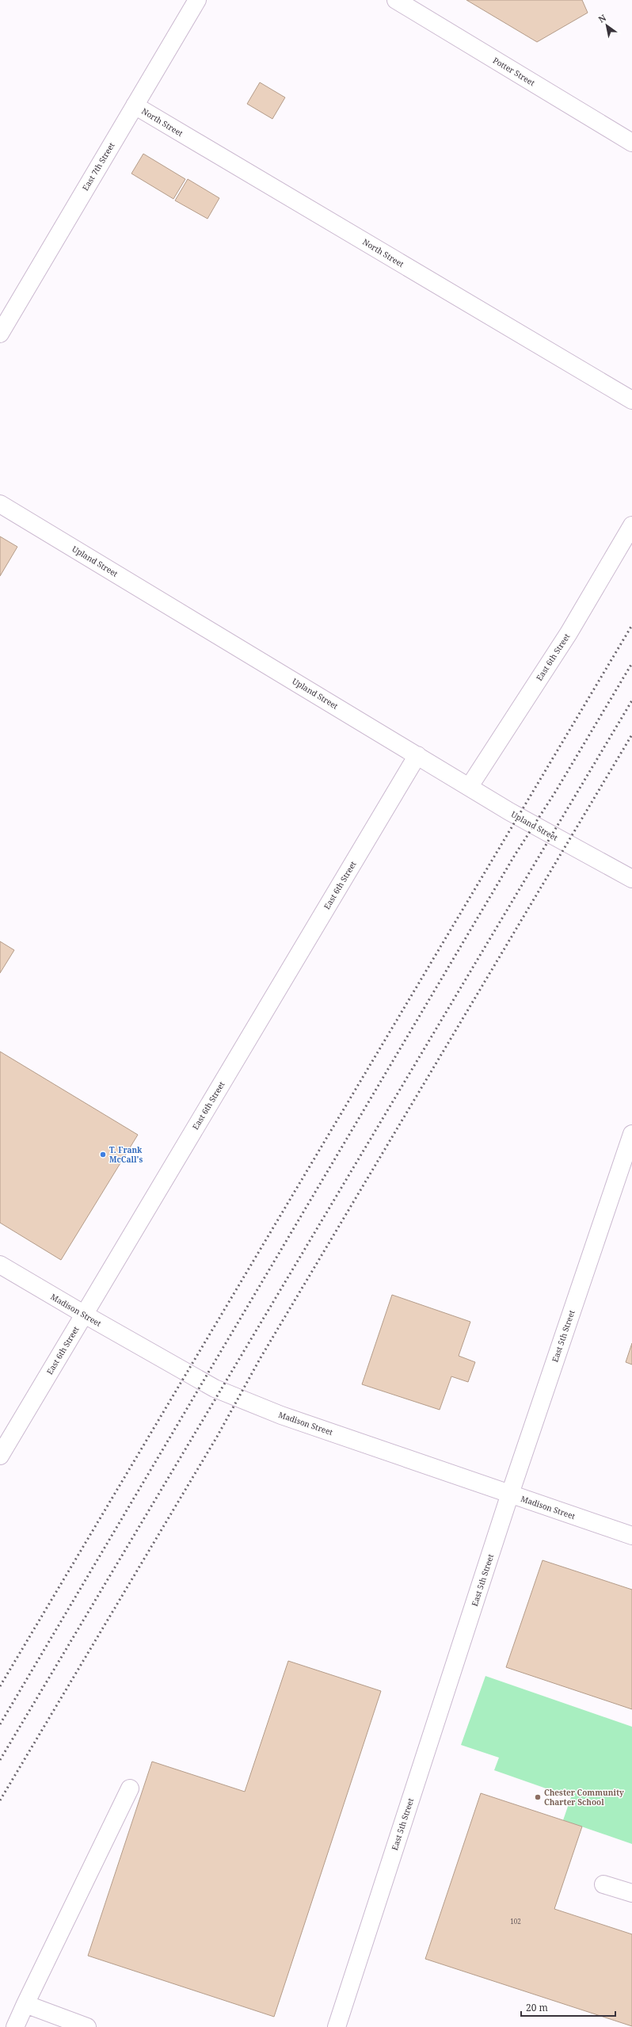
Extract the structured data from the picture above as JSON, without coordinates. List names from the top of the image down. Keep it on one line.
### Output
{"streets":{"street":["Potter Street","North Street","East 7th Street","Upland Street","East 6th Street","Madison Street","East 5th Street"]},"crossings":[["North Street","East 7th Street"],["Upland Street","East 6th Street"],["East 6th Street","Madison Street"],["Madison Street","East 5th Street"]],"places":["T. Frank McCall's","Chester Community Charter School"],"house_numbers":["102"],"scale_bar":"20 m","north":"top left"}
